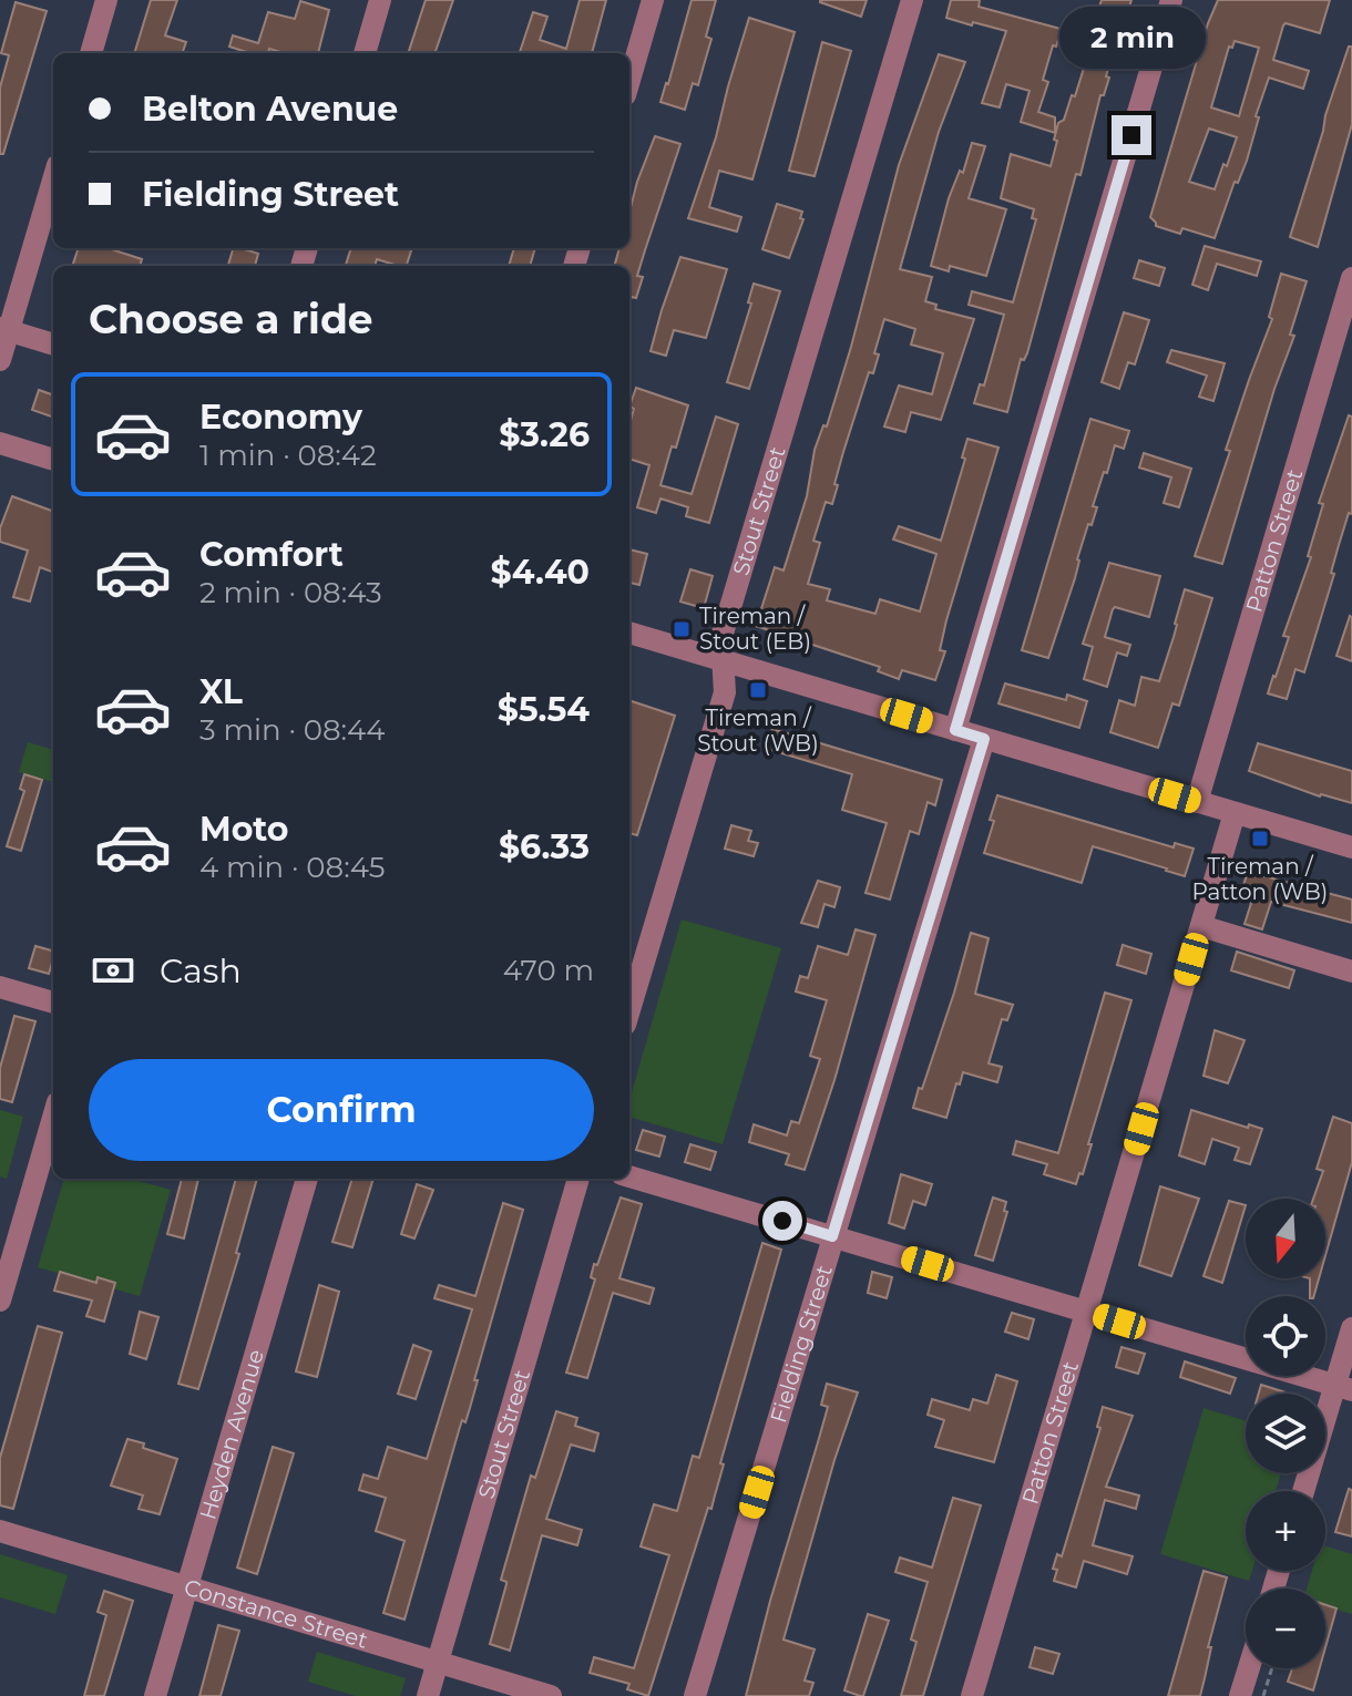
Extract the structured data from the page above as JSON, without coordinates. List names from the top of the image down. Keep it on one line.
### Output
{"streets":{"street":["Stout Street","Patton Street","Fielding Street","Heyden Avenue","Constance Street"]},"crossings":[["Stout Street","Constance Street"],["Heyden Avenue","Constance Street"]],"places":{"transit":["Tireman / Stout (EB)","Tireman / Stout (WB)","Tireman / Patton (WB)"]},"north":"bottom","page":{"bubble":"2 min","banner":["Belton Avenue","Fielding Street"],"heading":"Choose a ride","list":[{"name":"Economy","note":"1 min · 08:42","value":"$3.26"},{"name":"Comfort","note":"2 min · 08:43","value":"$4.40"},{"name":"XL","note":"3 min · 08:44","value":"$5.54"},{"name":"Moto","note":"4 min · 08:45","value":"$6.33"}],"pay":["Cash","470 m"],"buttons":"Confirm","map_buttons":["+","−"]}}
